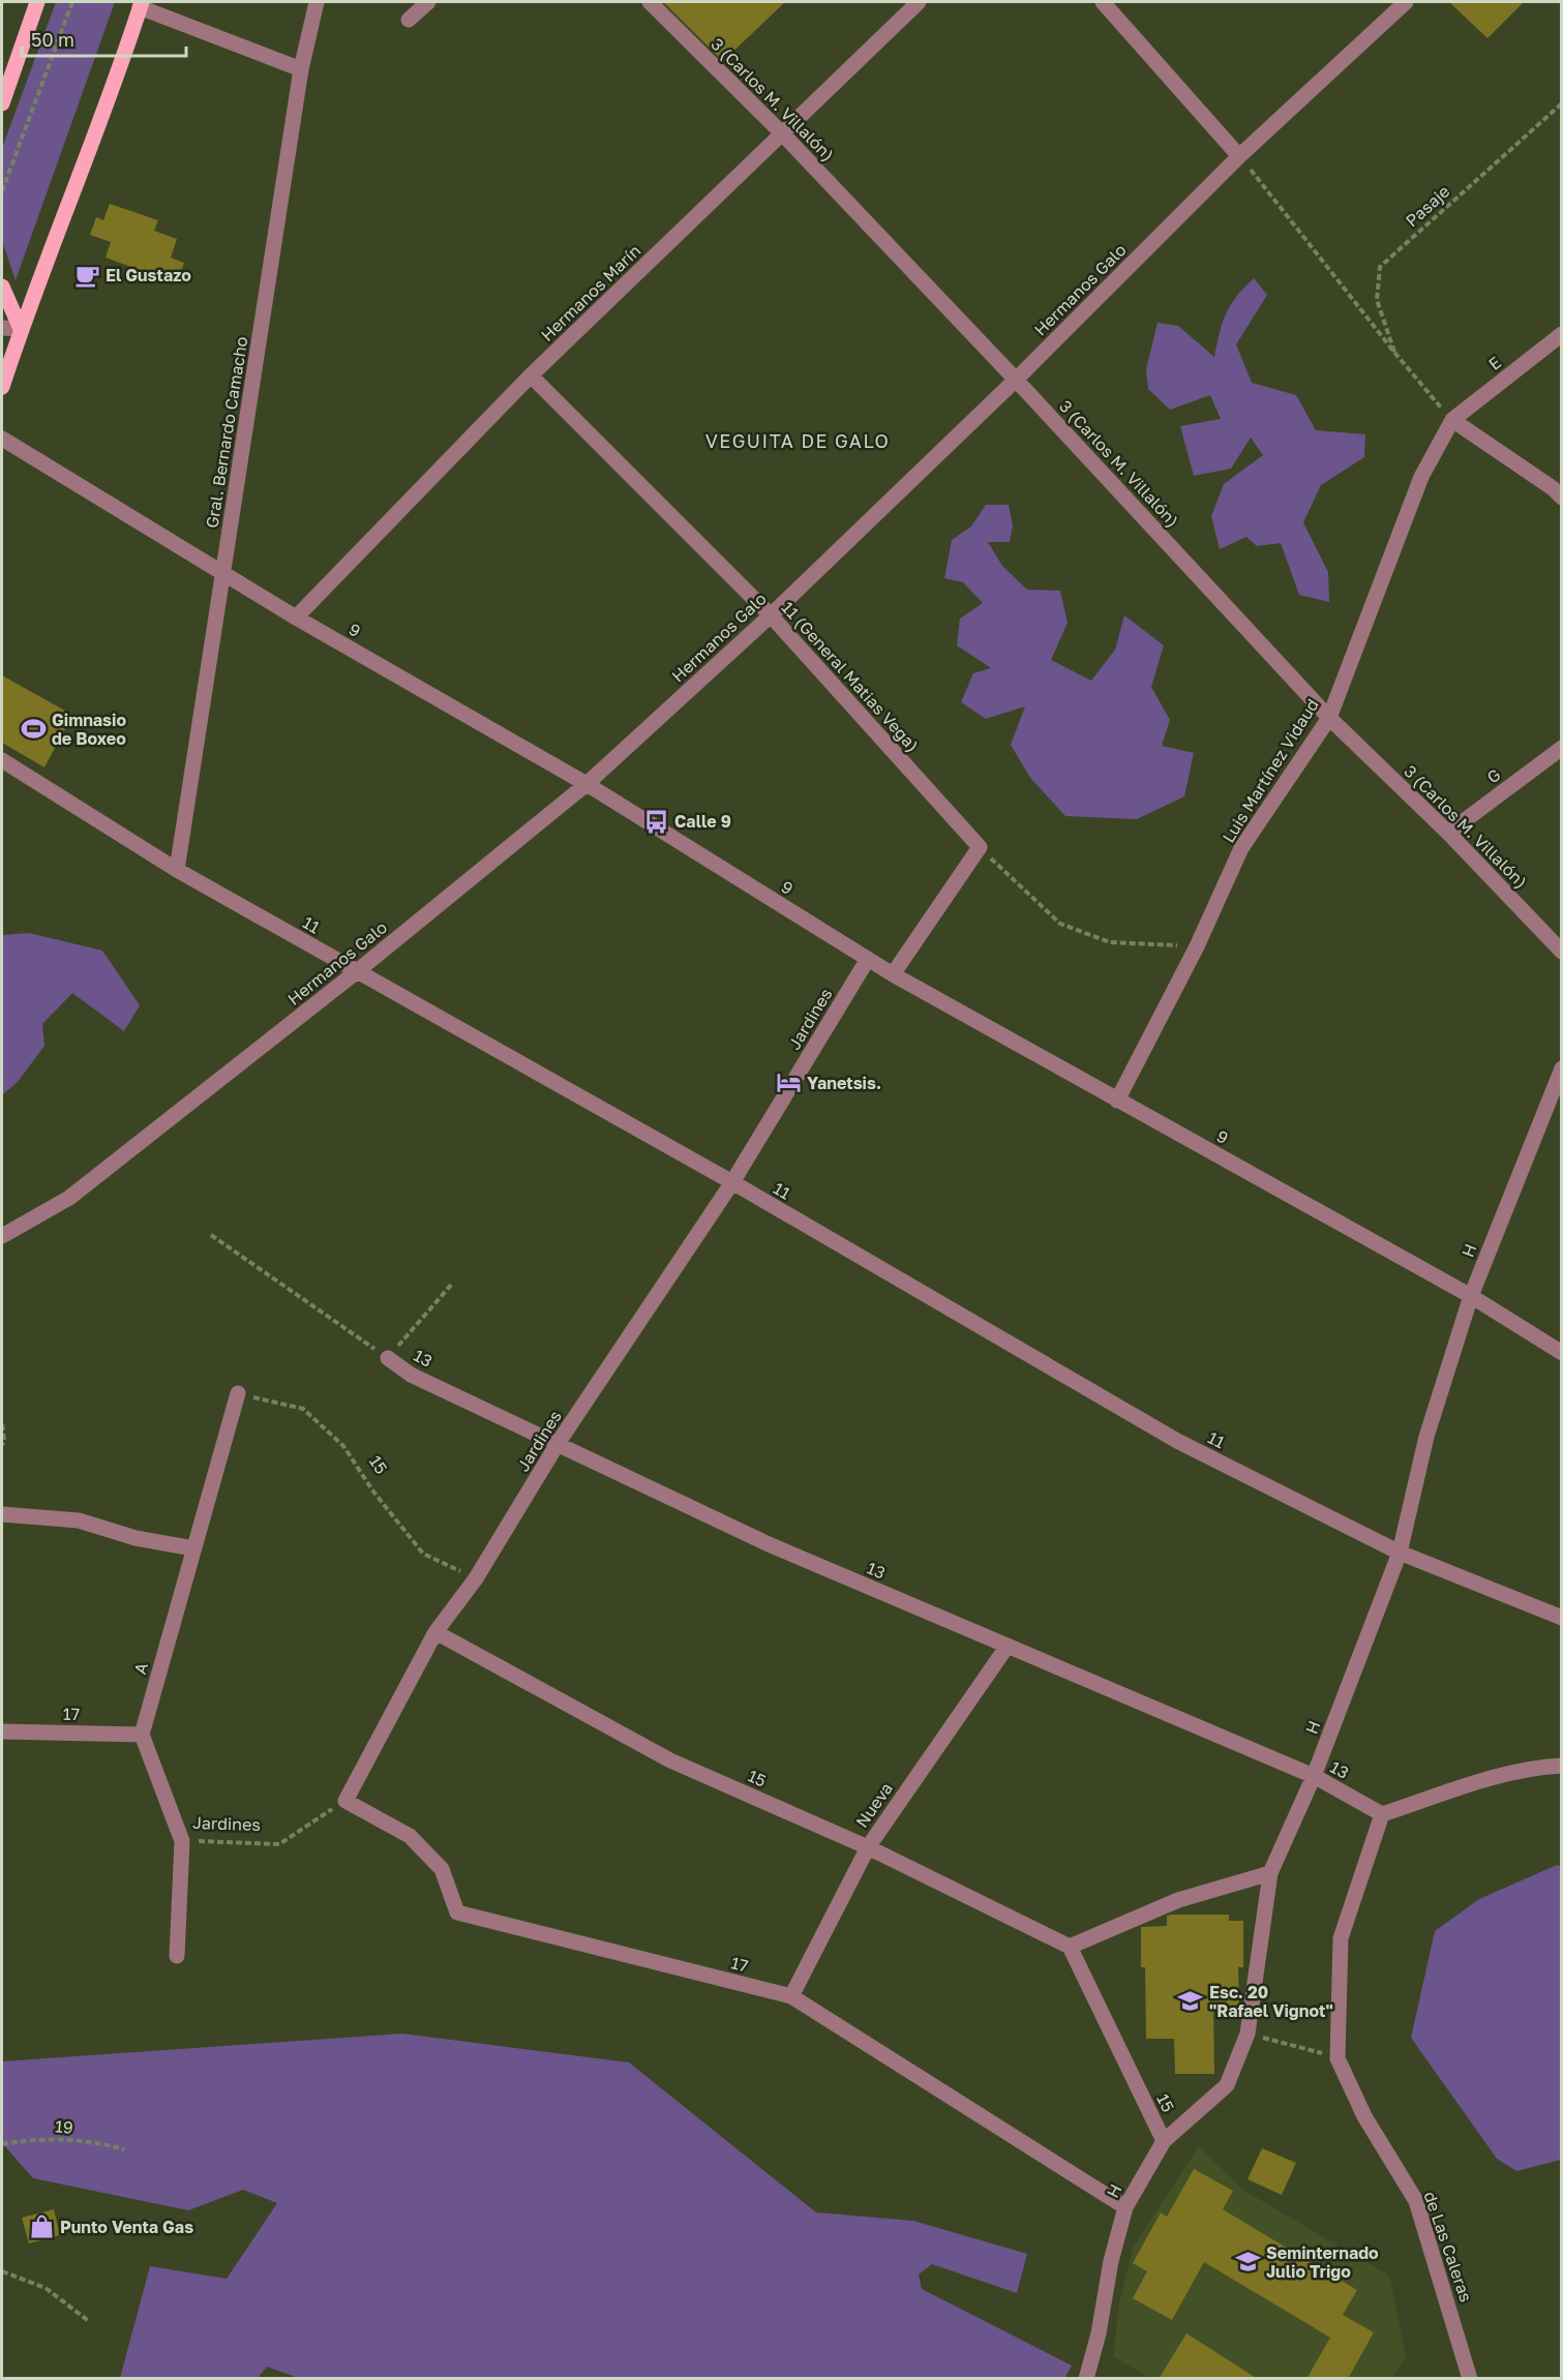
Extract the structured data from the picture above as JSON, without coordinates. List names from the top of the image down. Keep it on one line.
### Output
{"streets":{"street":["3 (Carlos M. Villalón)","Hermanos Galo","Hermanos Marín","E","Gral. Bernardo Camacho","9","11 (General Matias Vega)","Luis Martínez Vidaud","G","11","Jardines","H","13","15","A","17","Nueva","de Las Caleras"],"path":["Pasaje","19"]},"crossings":[["3 (Carlos M. Villalón)","Hermanos Galo"],["3 (Carlos M. Villalón)","Hermanos Marín"],["3 (Carlos M. Villalón)","Luis Martínez Vidaud"],["3 (Carlos M. Villalón)","G"],["Hermanos Galo","9"],["Hermanos Galo","11 (General Matias Vega)"],["Hermanos Galo","11"],["Hermanos Marín","9"],["Hermanos Marín","11 (General Matias Vega)"],["E","Luis Martínez Vidaud"],["Gral. Bernardo Camacho","9"],["Gral. Bernardo Camacho","11"],["9","Luis Martínez Vidaud"],["9","Jardines"],["9","H"],["11","Jardines"],["11","H"],["Jardines","13"],["Jardines","15"],["Jardines","17"],["H","13"],["H","15"],["H","17"],["13","Nueva"],["13","de Las Caleras"],["15","A"],["15","Nueva"],["A","17"],["17","Nueva"]],"districts":["VEGUITA DE GALO"],"places":{"cafe":["El Gustazo"],"sports":["Gimnasio de Boxeo"],"bus stop":["Calle 9"],"hotel":["Yanetsis."],"school or university":["Esc. 20 \"Rafael Vignot\"","Seminternado Julio Trigo"],"shop":["Punto Venta Gas"]},"scale_bar":"50 m"}
